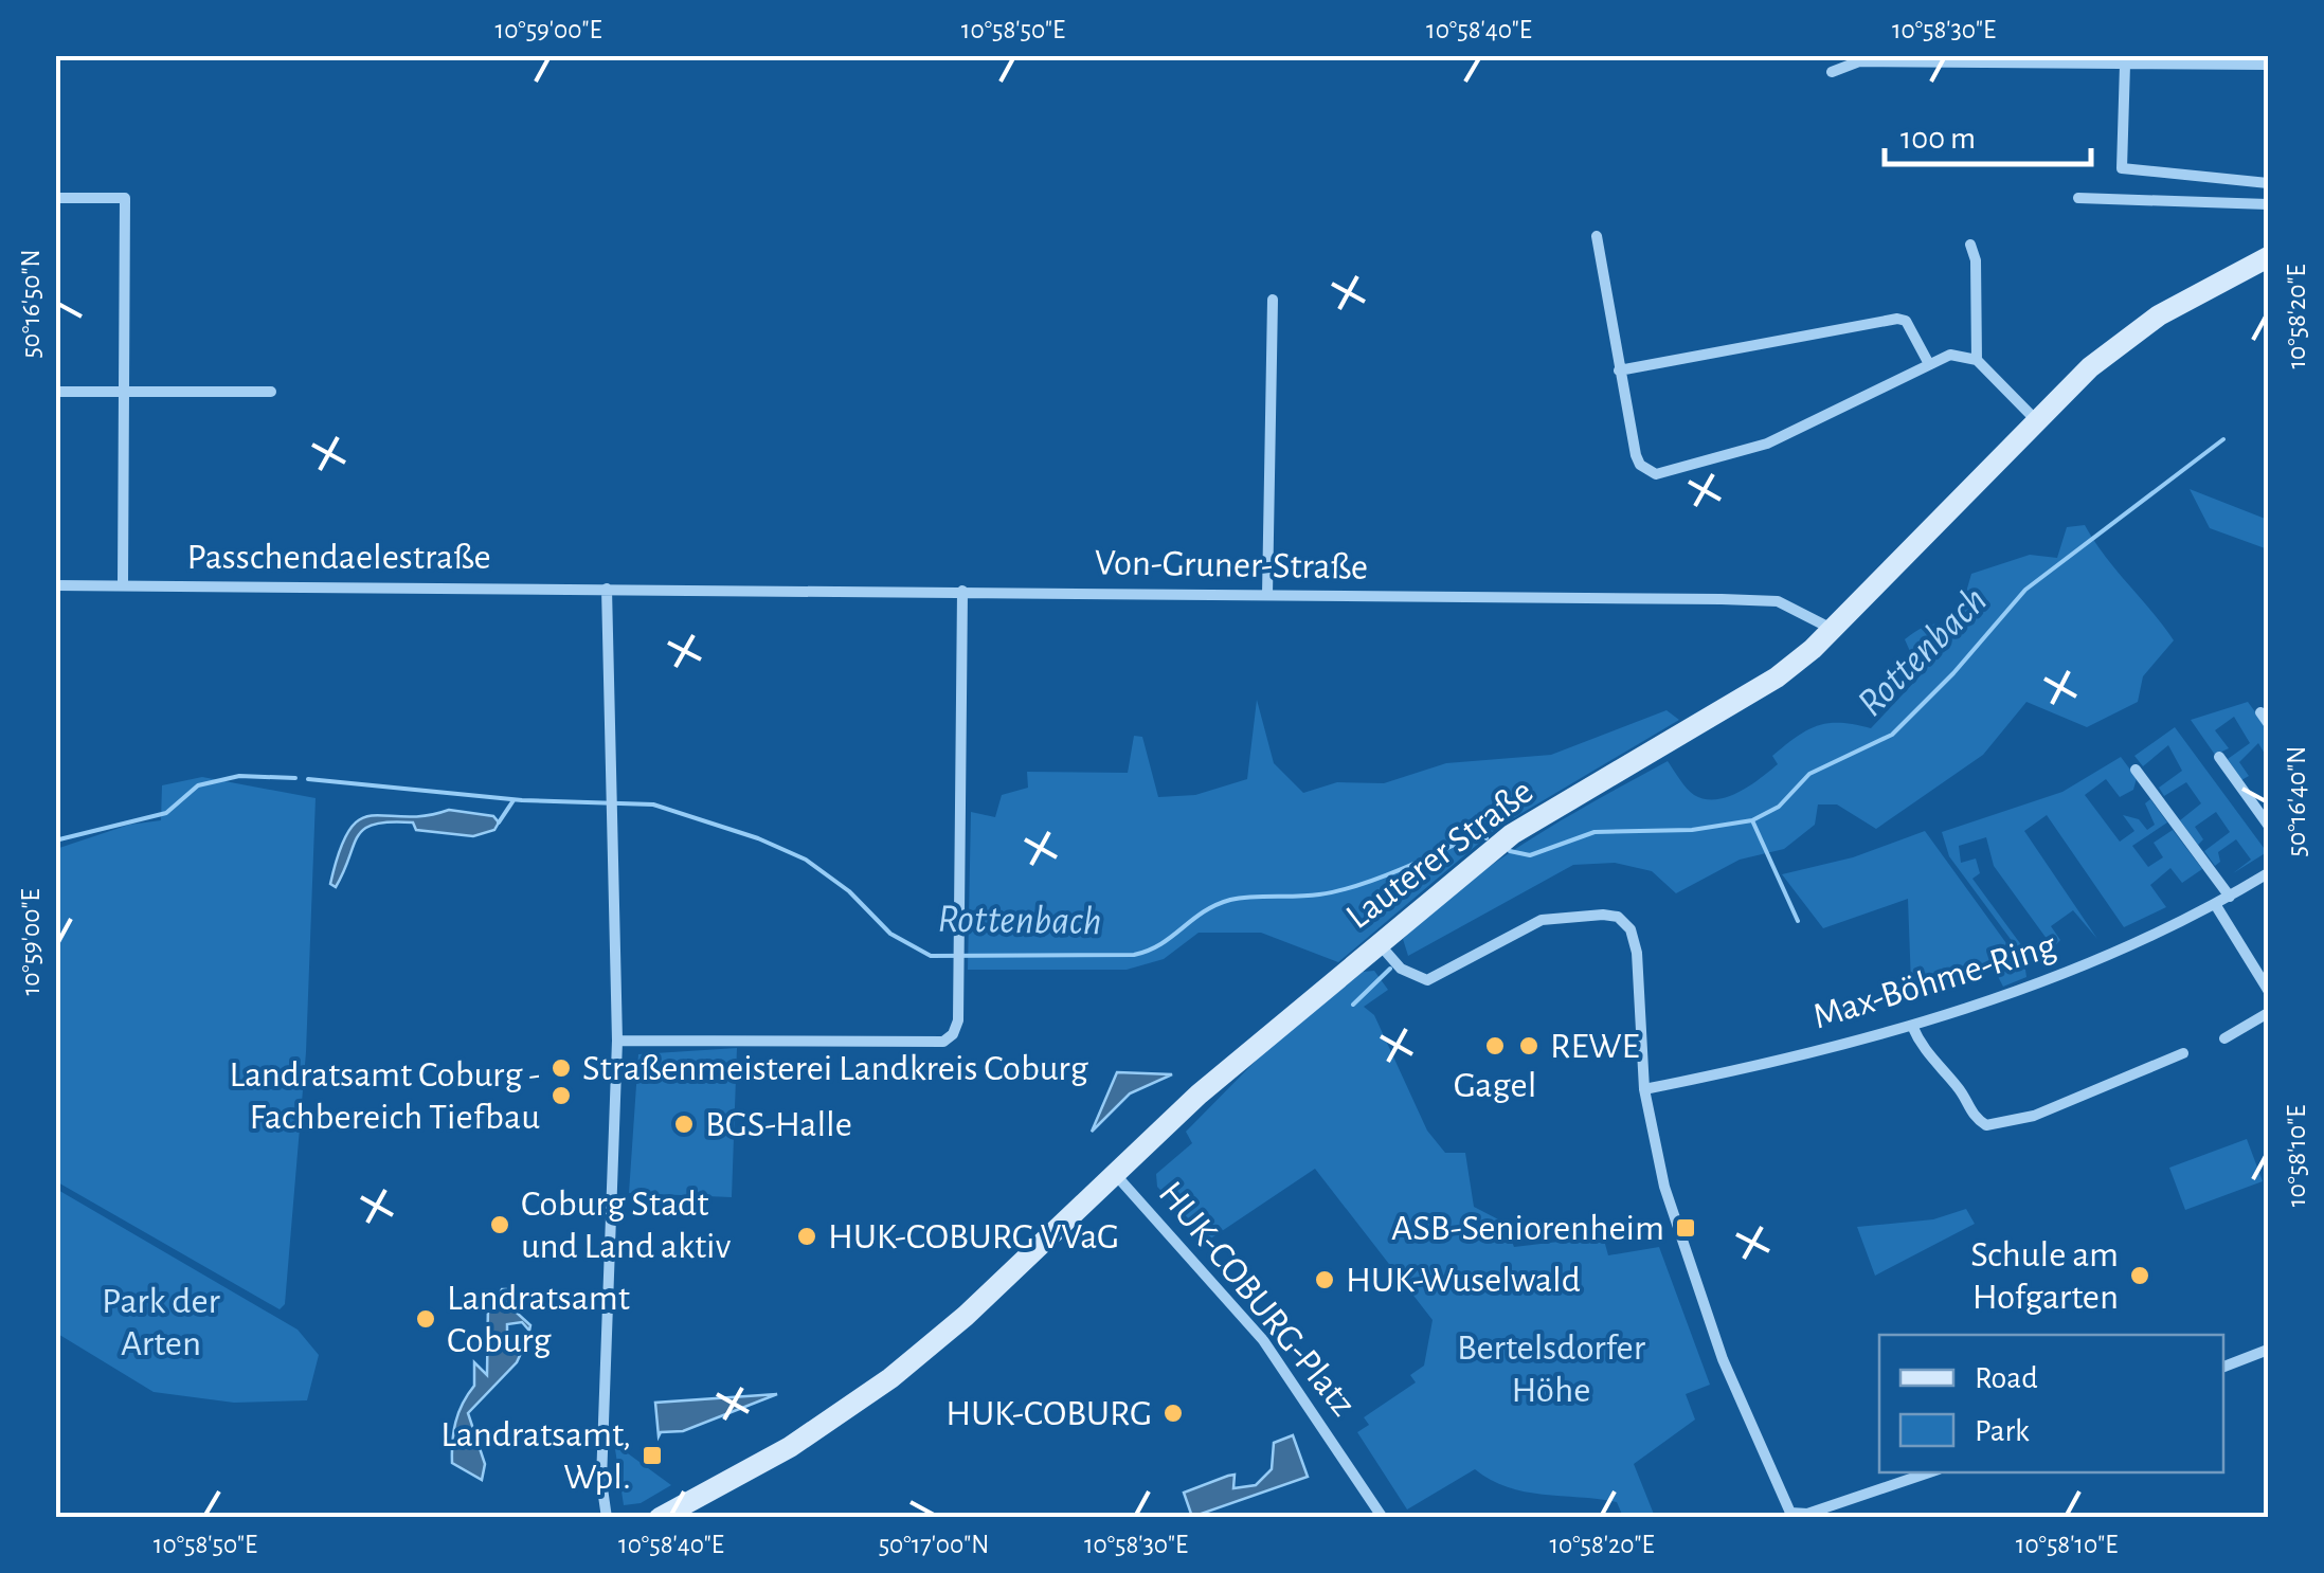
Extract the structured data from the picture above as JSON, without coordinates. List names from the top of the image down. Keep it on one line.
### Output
{"streets":{"street":["Passchendaelestraße","Von-Gruner-Straße","Lauterer Straße","Max-Böhme-Ring","HUK-COBURG-Platz"]},"crossings":[["Passchendaelestraße","Von-Gruner-Straße"],["Von-Gruner-Straße","Lauterer Straße"],["Lauterer Straße","HUK-COBURG-Platz"]],"water":["Rottenbach"],"parks":["Park der Arten","Bertelsdorfer Höhe"],"places":{"other":["Gagel","REWE","Straßenmeisterei Landkreis Coburg","Landratsamt Coburg - Fachbereich Tiefbau","BGS-Halle","Coburg Stadt und Land aktiv","HUK-COBURG VVaG","Schule am Hofgarten","HUK-Wuselwald","Landratsamt Coburg","HUK-COBURG"],"transit":["ASB-Seniorenheim","Landratsamt, Wpl."]},"legend":["Road","Park"],"scale_bar":"100 m","coordinates":["10°59'00\"E","10°58'50\"E","10°58'40\"E","10°58'30\"E","50°16'50\"N","10°58'20\"E","50°16'40\"N","10°58'10\"E","50°17'00\"N"]}
